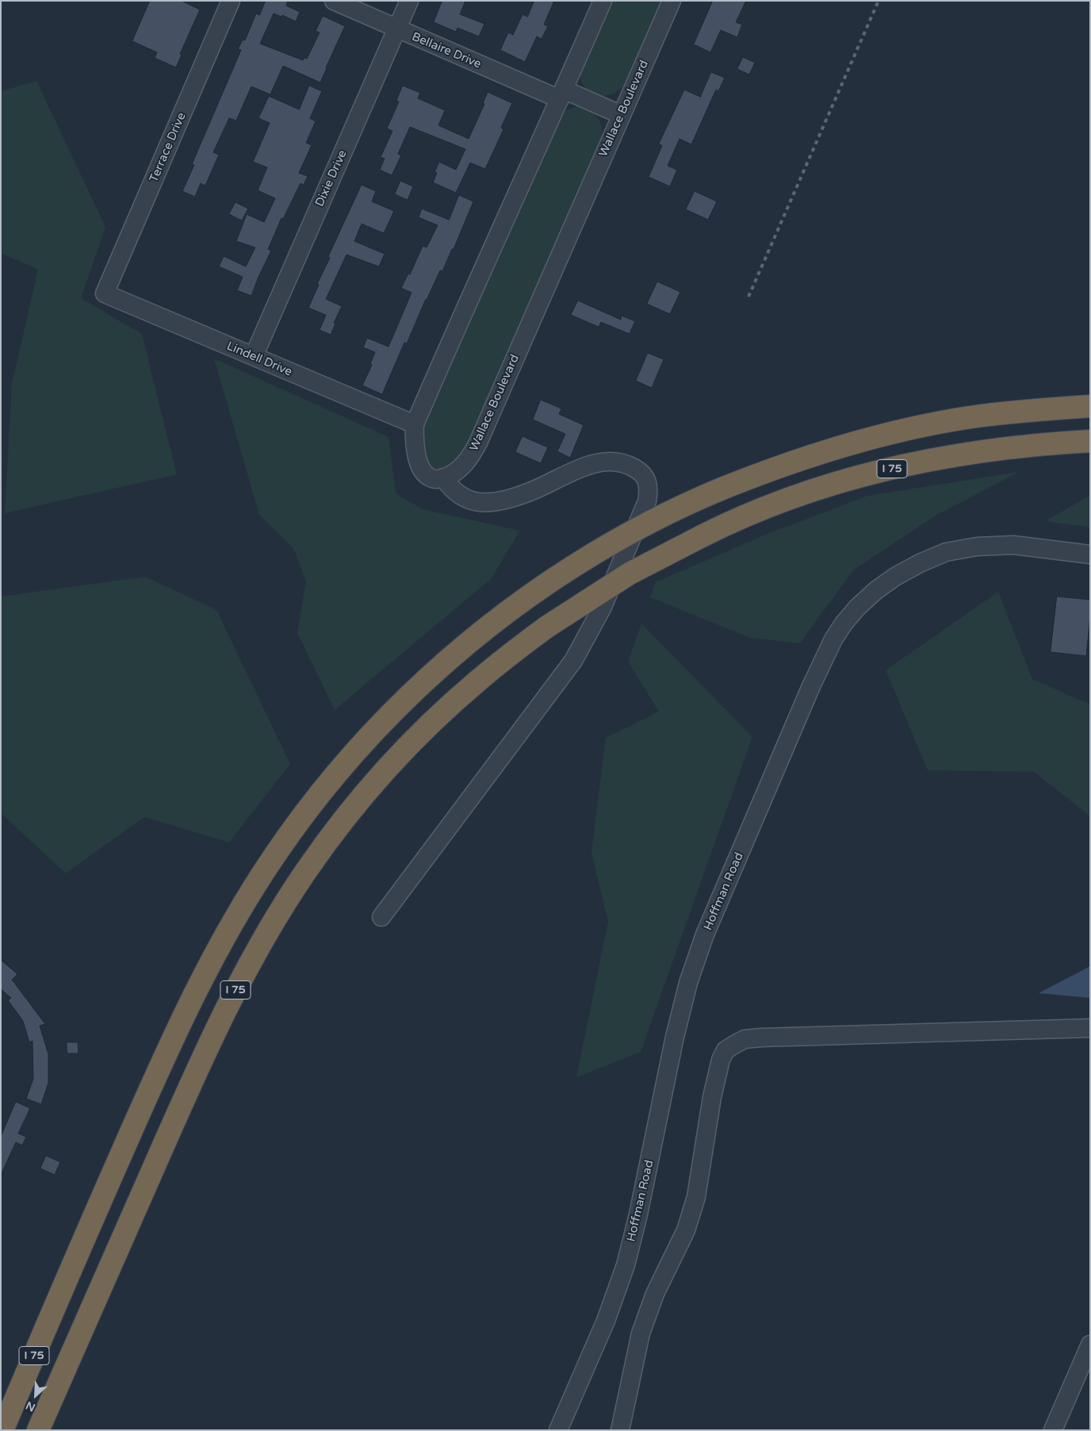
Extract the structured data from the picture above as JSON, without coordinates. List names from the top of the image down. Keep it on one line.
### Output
{"streets":{"highway":["I 75"],"street":["Bellaire Drive","Wallace Boulevard","Terrace Drive","Dixie Drive","Lindell Drive","Hoffman Road"]},"crossings":[["Bellaire Drive","Wallace Boulevard"],["Bellaire Drive","Dixie Drive"],["Terrace Drive","Lindell Drive"],["Dixie Drive","Lindell Drive"]],"north":"bottom left"}
